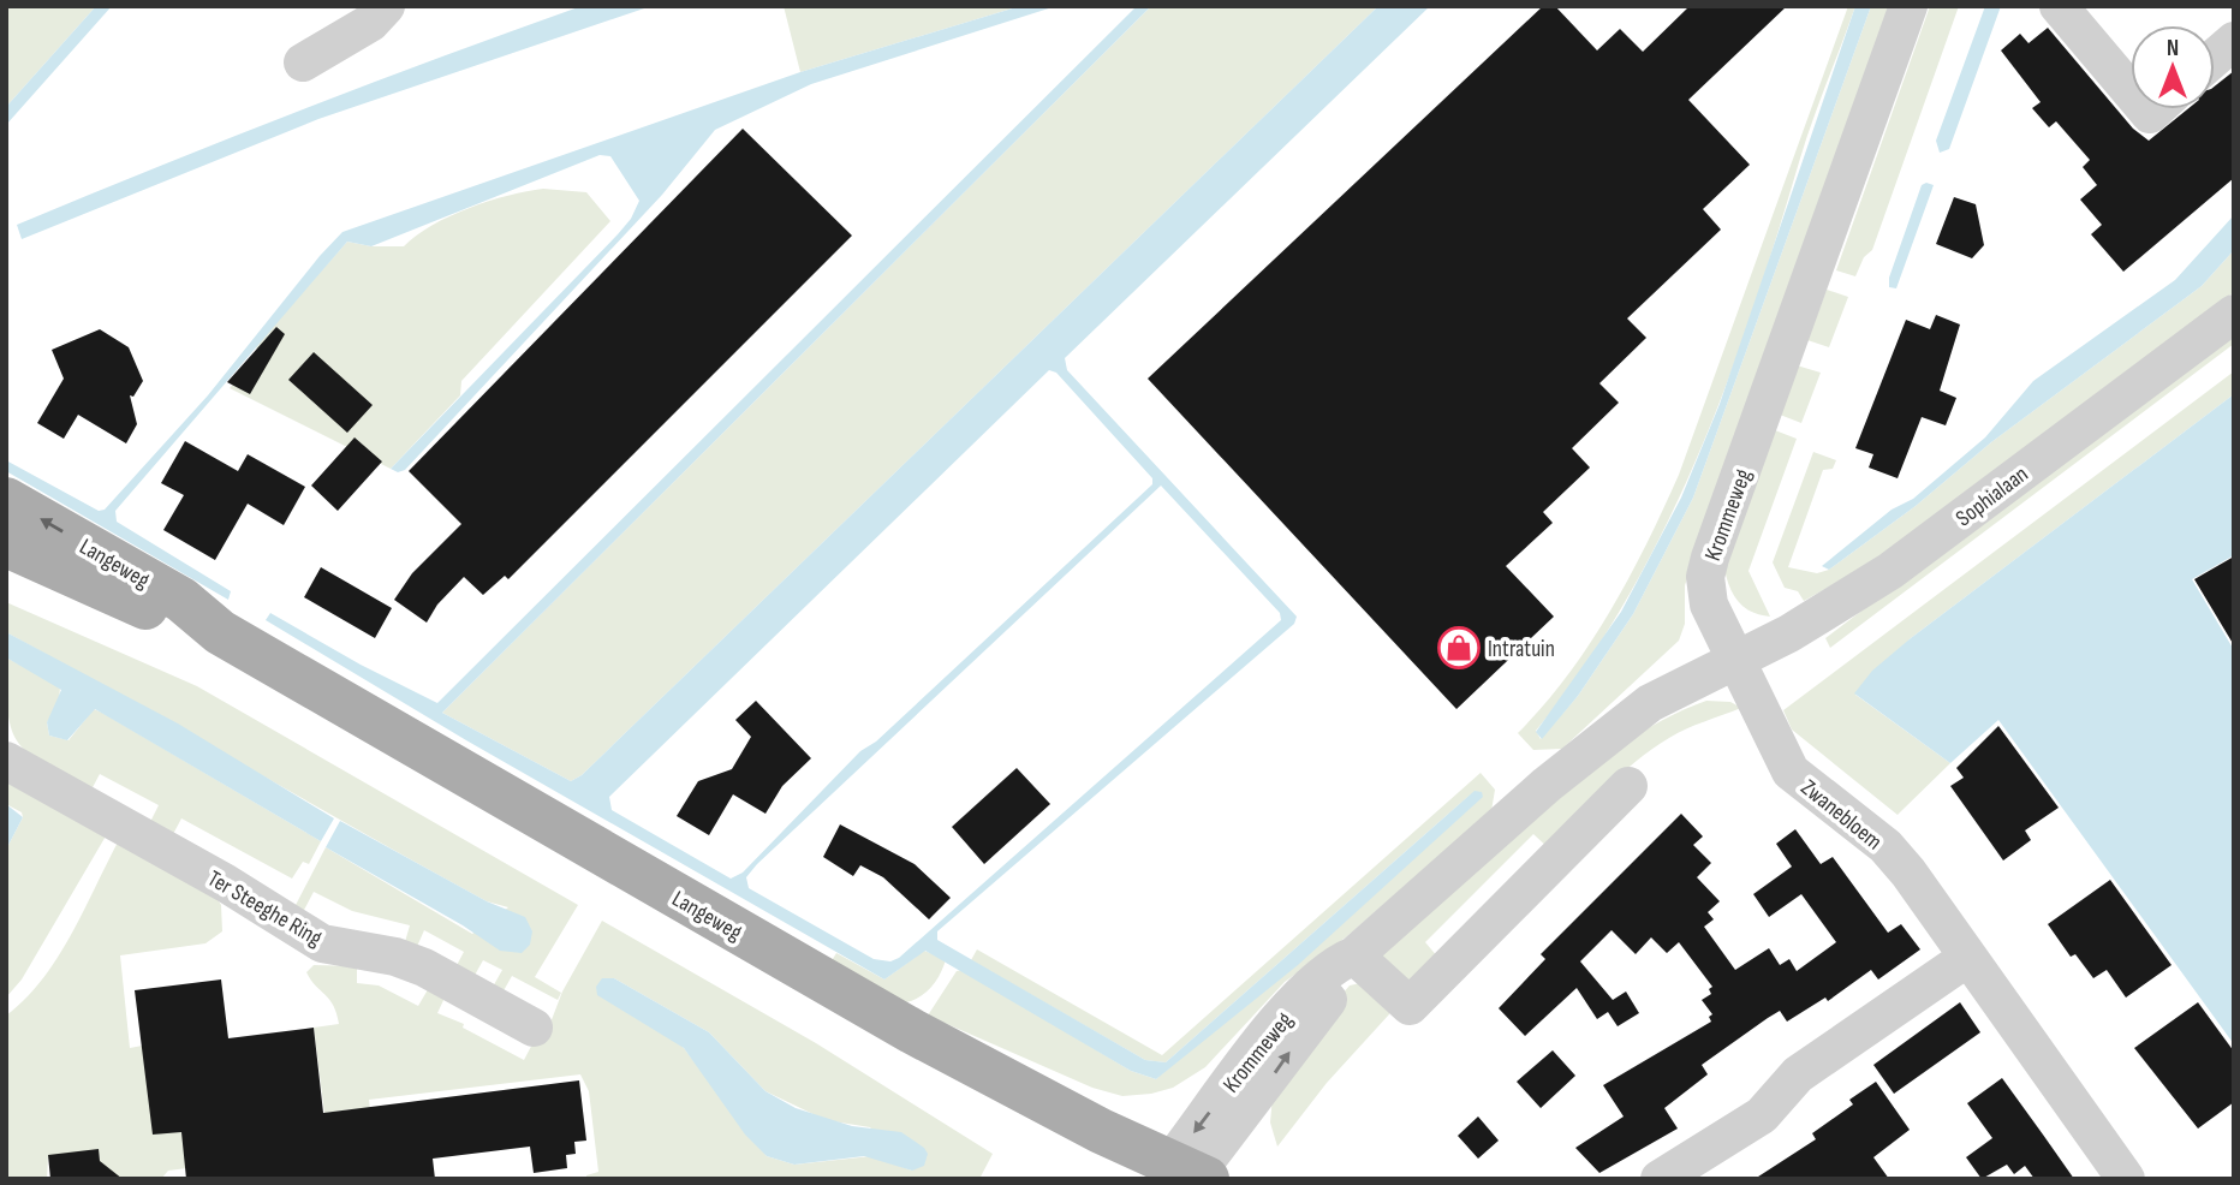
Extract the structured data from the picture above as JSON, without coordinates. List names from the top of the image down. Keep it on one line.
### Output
{"streets":{"main road":["Langeweg"],"street":["Sophialaan","Krommeweg","Zwanebloem","Ter Steeghe Ring"]},"crossings":[["Sophialaan","Krommeweg"],["Sophialaan","Zwanebloem"],["Krommeweg","Langeweg"],["Krommeweg","Zwanebloem"]],"places":{"shop":["Intratuin"]},"north":"top"}
